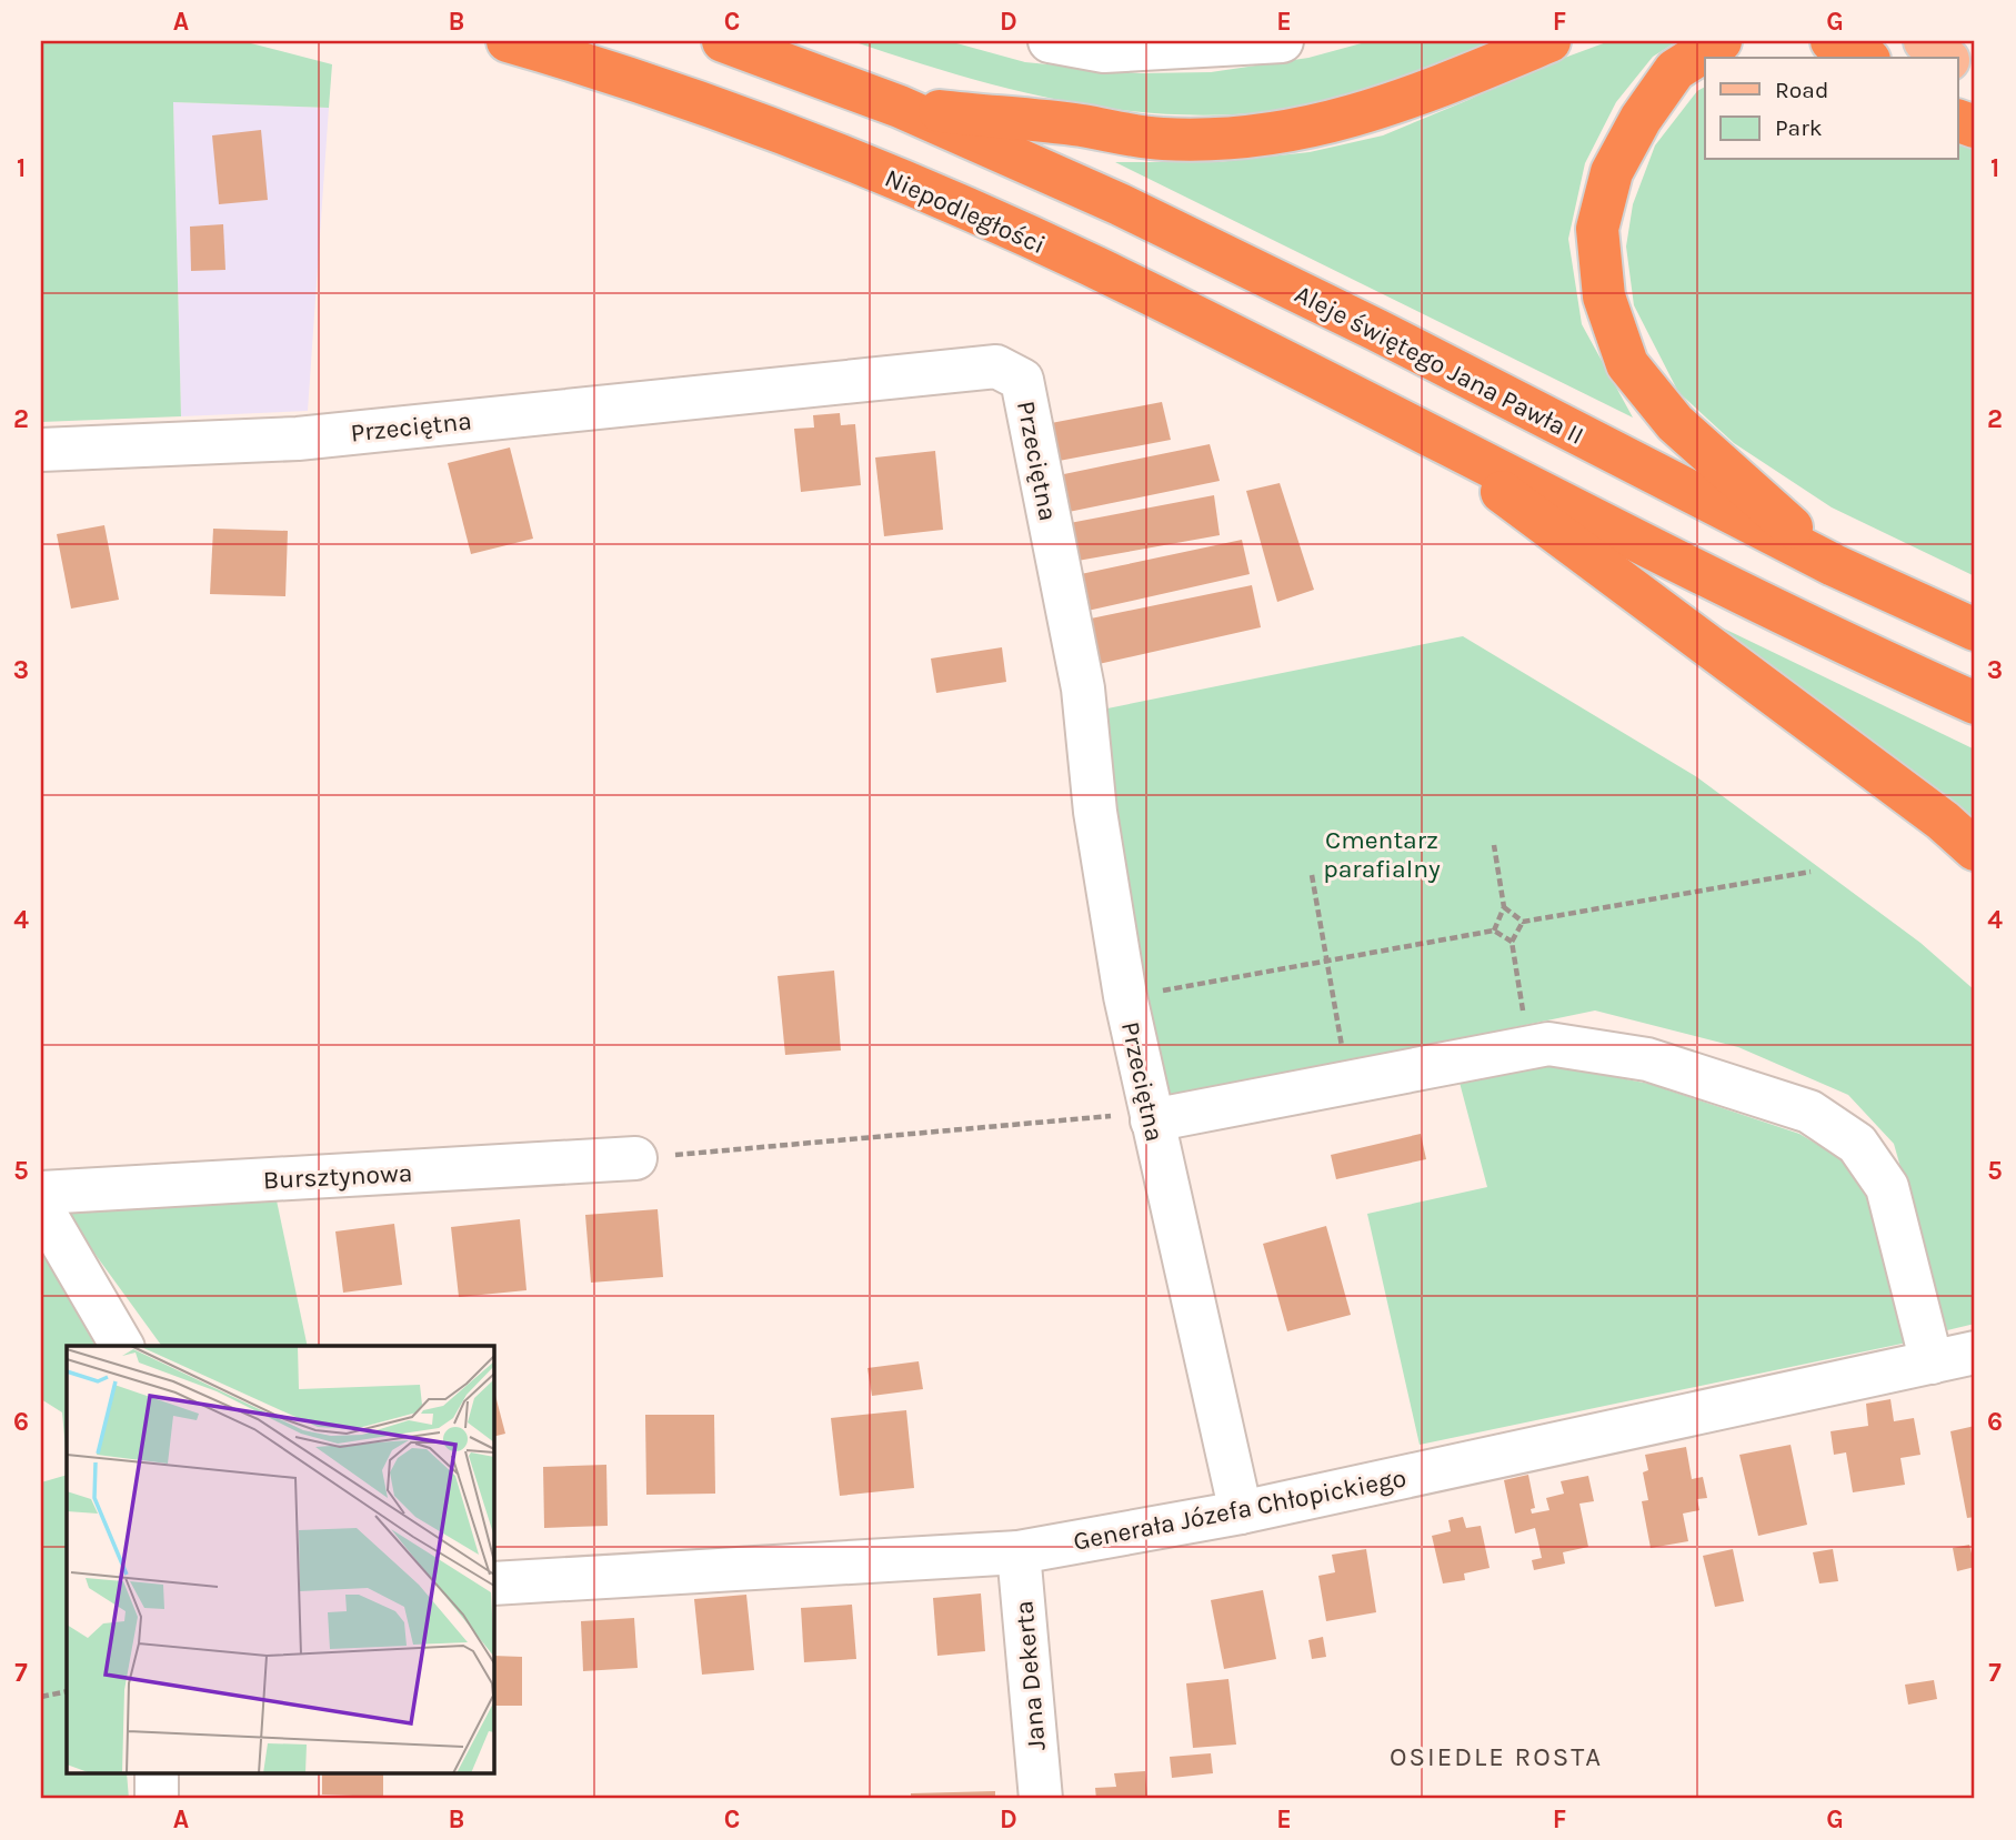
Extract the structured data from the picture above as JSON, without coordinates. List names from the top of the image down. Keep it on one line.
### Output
{"streets":{"highway":["Niepodległości","Aleje świętego Jana Pawła II"],"street":["Przeciętna","Bursztynowa","Generała Józefa Chłopickiego","Jana Dekerta"]},"crossings":[["Przeciętna","Generała Józefa Chłopickiego"],["Generała Józefa Chłopickiego","Jana Dekerta"]],"districts":["OSIEDLE ROSTA"],"parks":["Cmentarz parafialny"],"legend":["Road","Park"],"grid":{"columns":["A","B","C","D","E","F","G"],"rows":["1","2","3","4","5","6","7"]}}
